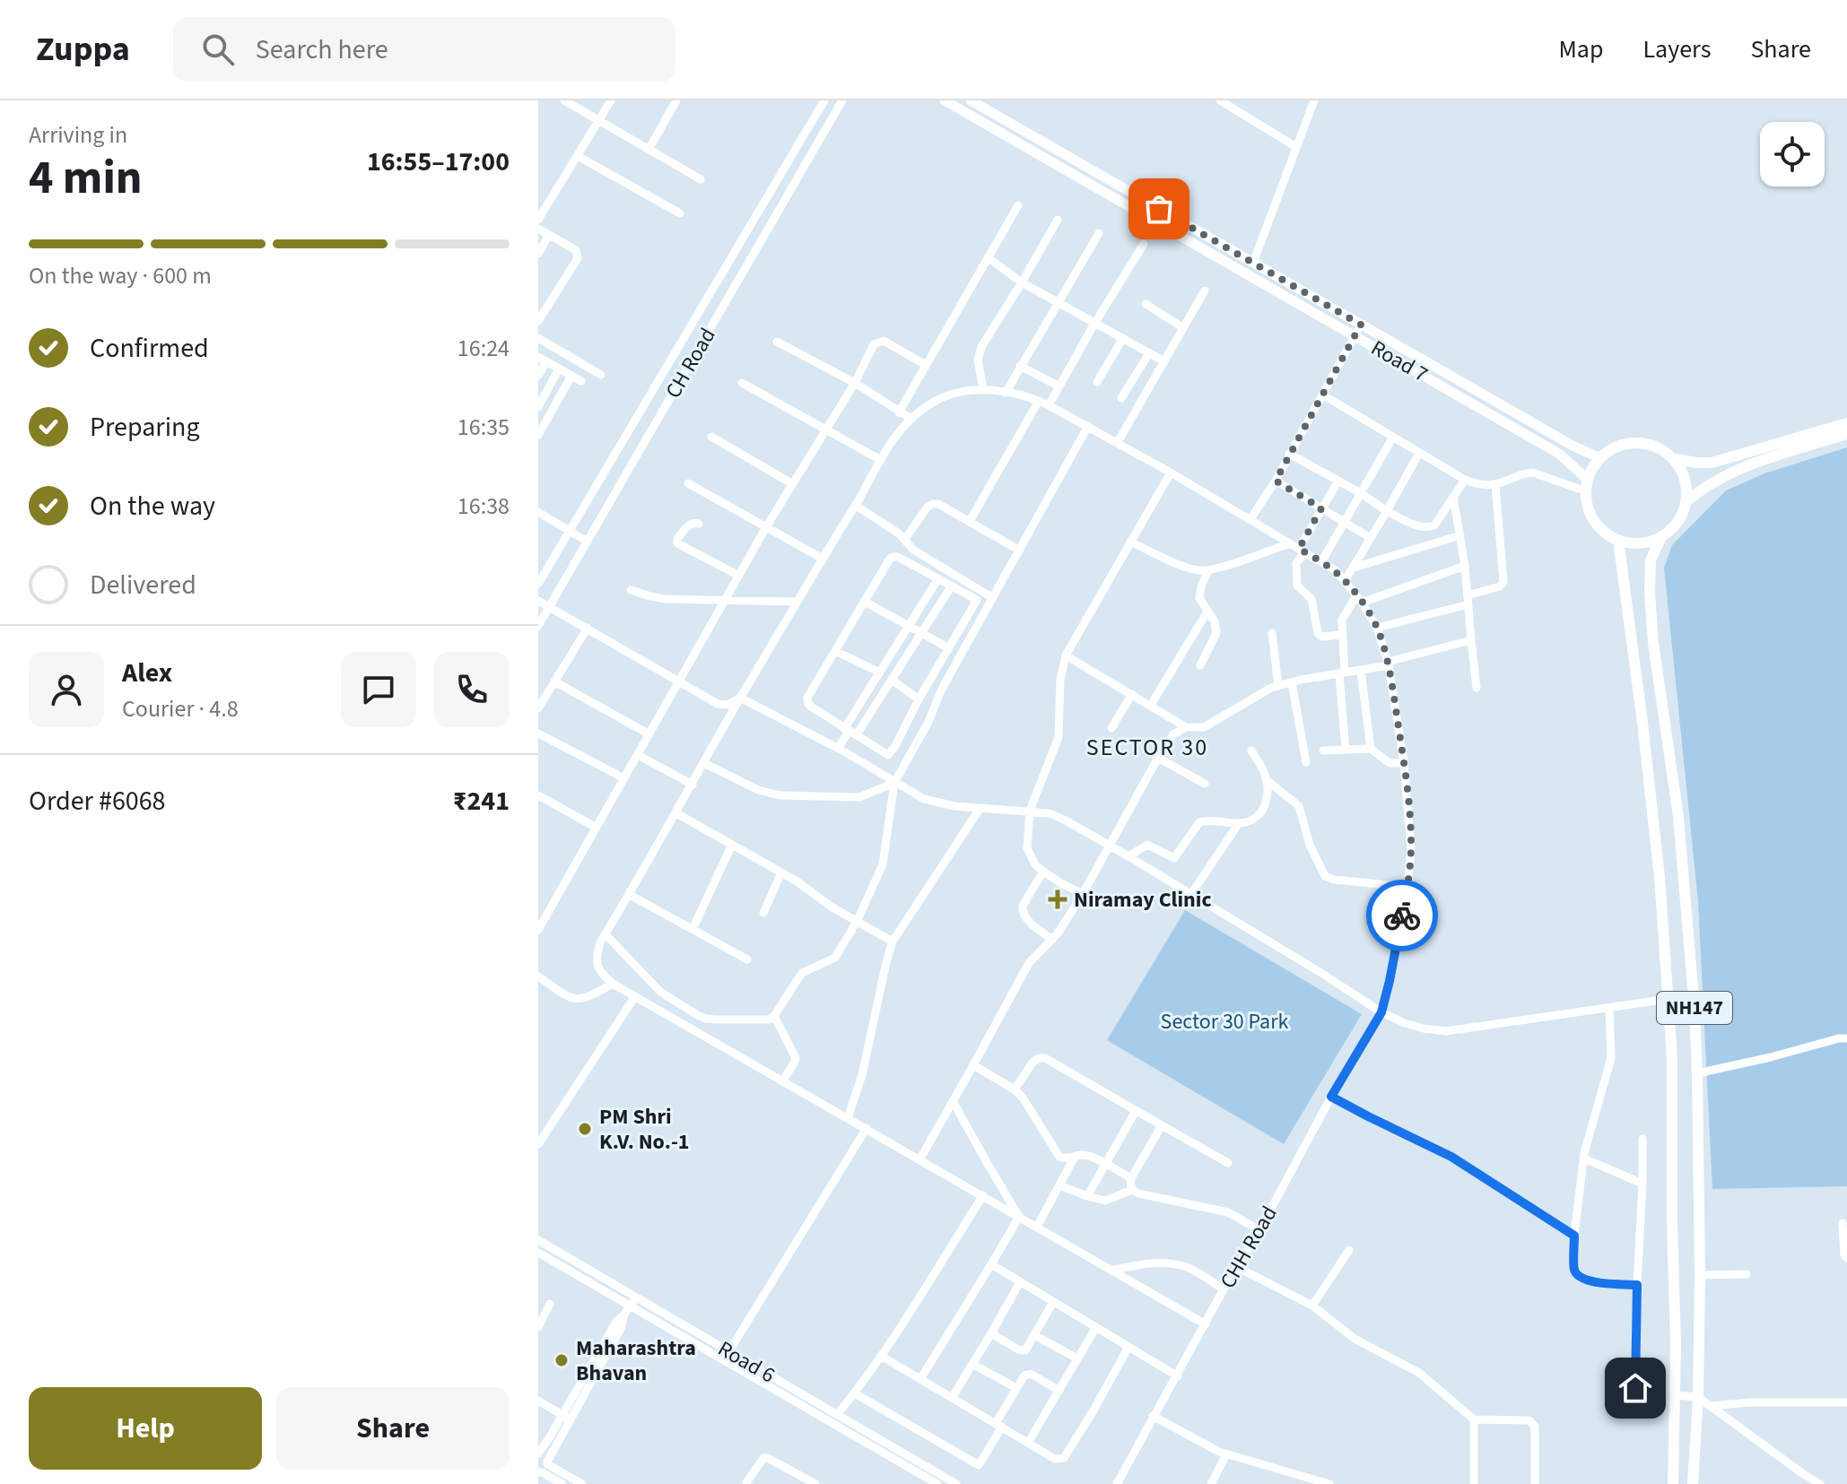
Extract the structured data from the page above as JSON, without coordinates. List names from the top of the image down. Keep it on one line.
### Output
{"streets":{"highway":["NH147"],"main road":["Road 7"],"street":["CH Road","CHH Road","Road 6"]},"crossings":[["Road 7","NH147"]],"districts":["SECTOR 30"],"parks":["Sector 30 Park"],"places":{"health":["Niramay Clinic"],"other":["PM Shri K.V. No.-1","Maharashtra Bhavan"]},"page":{"header":"Zuppa","search":"Search here","nav":["Map","Layers","Share"],"heading":["4 min","Arriving in","16:55–17:00"],"panel":["Alex","Courier · 4.8","Order #6068","₹241"],"bar":"On the way · 600 m","list":[["Confirmed","16:24"],["Preparing","16:35"],["On the way","16:38"],"Delivered"],"buttons":["Help","Share"]}}
